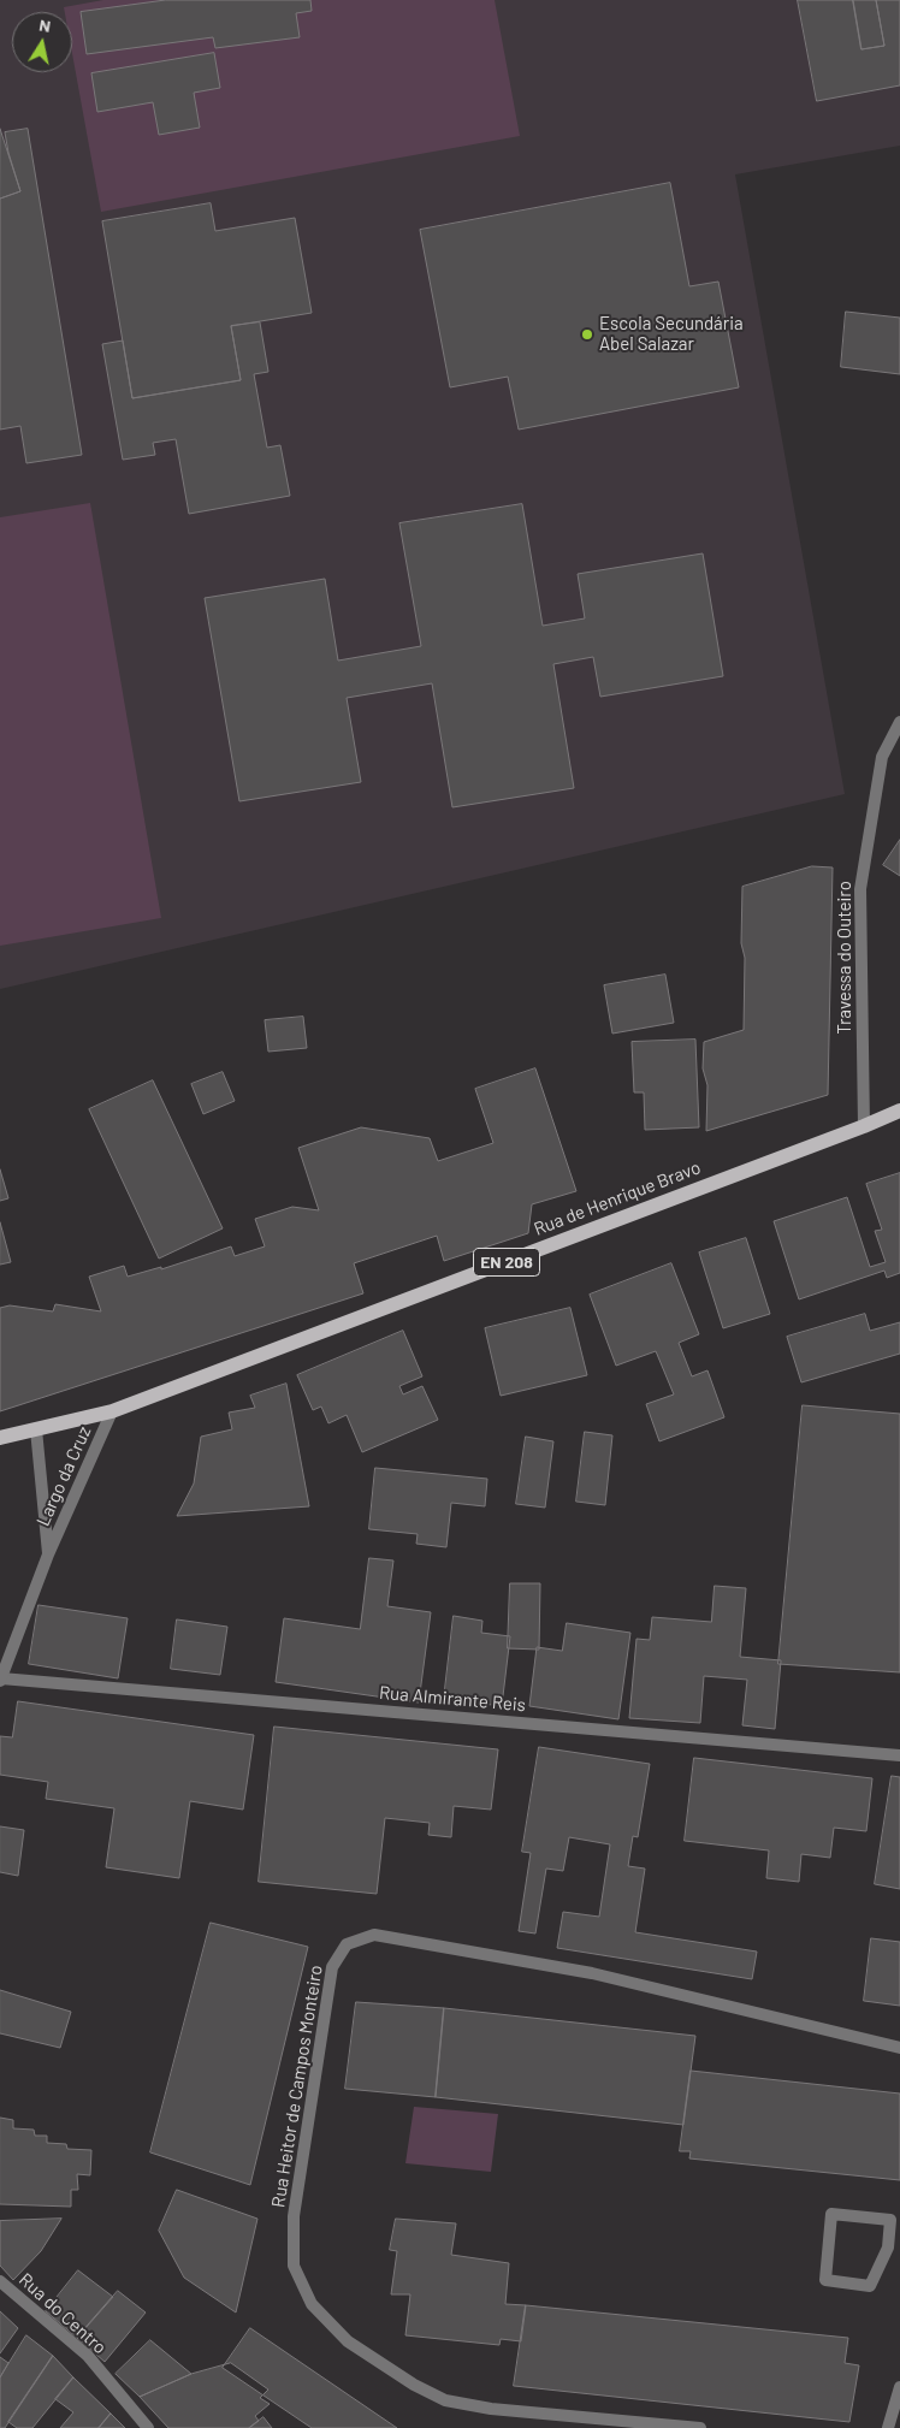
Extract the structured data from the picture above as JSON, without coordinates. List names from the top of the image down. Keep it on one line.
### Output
{"streets":{"main road":["Rua de Henrique Bravo","EN 208"],"street":["Travessa do Outeiro","Largo da Cruz","Rua Almirante Reis","Rua Heitor de Campos Monteiro","Rua do Centro"]},"crossings":[["Travessa do Outeiro","Rua de Henrique Bravo"],["Rua de Henrique Bravo","EN 208"],["Rua de Henrique Bravo","Largo da Cruz"],["EN 208","Largo da Cruz"],["Largo da Cruz","Rua Almirante Reis"]],"places":["Escola Secundária Abel Salazar"],"north":"top"}
